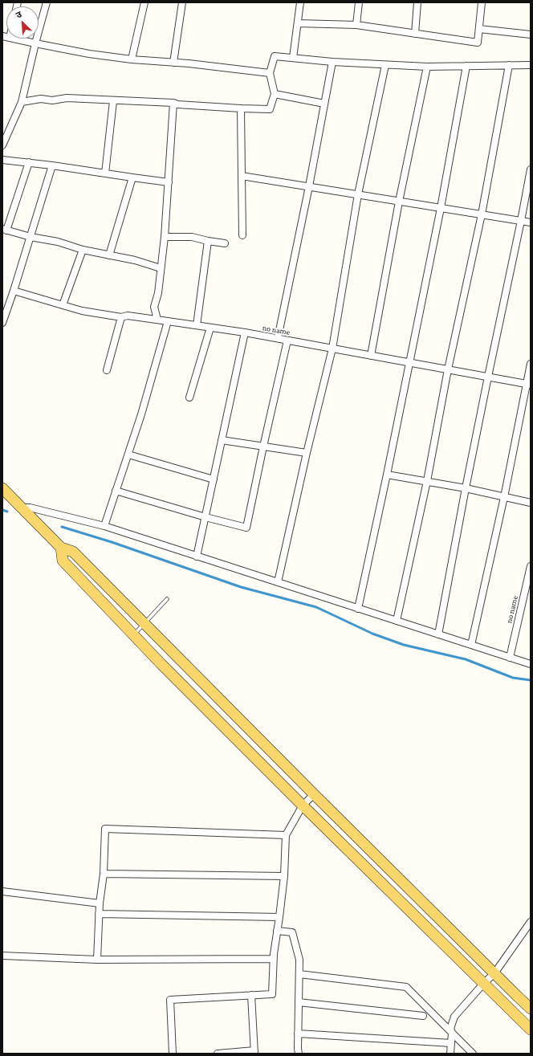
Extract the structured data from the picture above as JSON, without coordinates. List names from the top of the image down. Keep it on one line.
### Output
{"streets":{"street":["no name"]},"north":"top left"}
